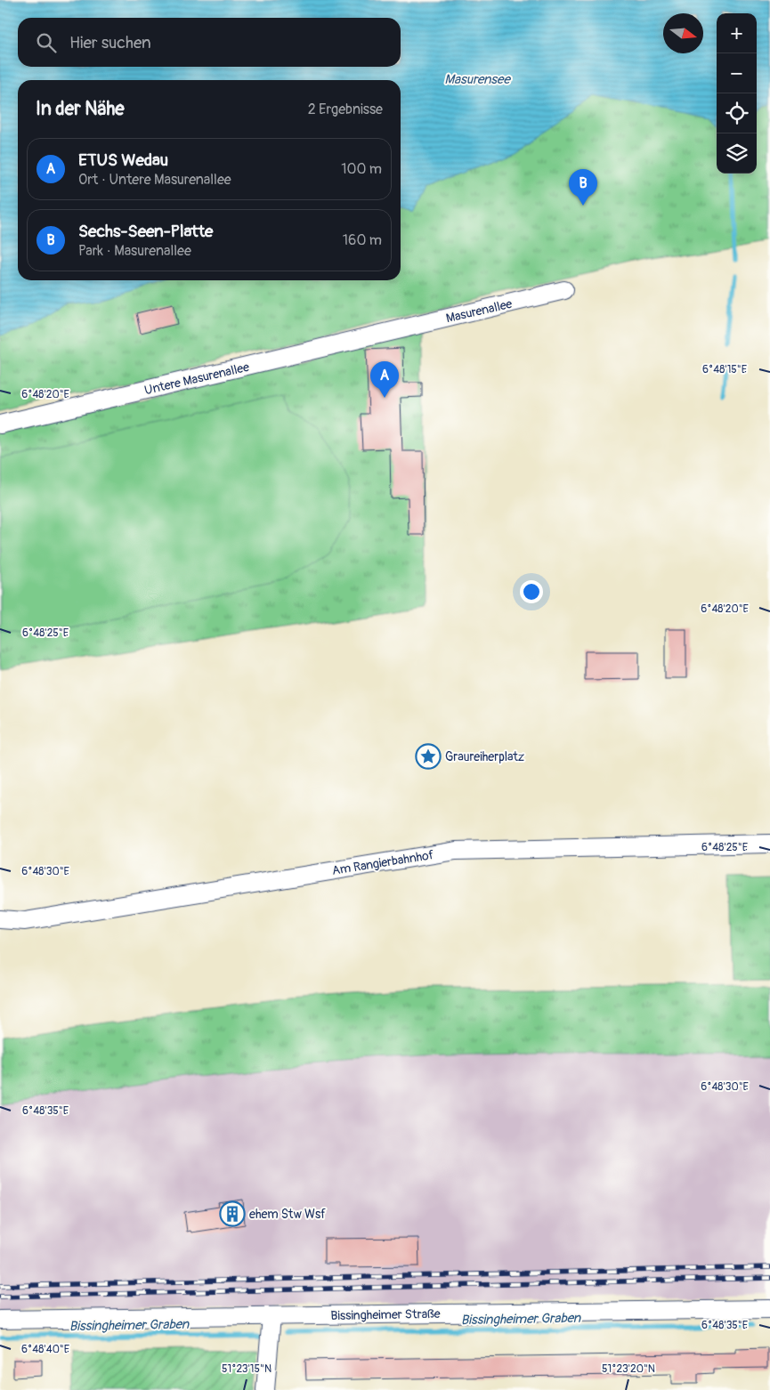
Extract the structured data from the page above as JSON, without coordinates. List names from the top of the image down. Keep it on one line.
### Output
{"streets":{"street":["Masurenallee","Untere Masurenallee","Am Rangierbahnhof","Bissingheimer Straße"]},"crossings":[["Masurenallee","Untere Masurenallee"]],"water":["Masurensee","Bissingheimer Graben"],"places":{"place":["Graureiherplatz"],"building":["ehem Stw Wsf"]},"north":"right","page":{"map_buttons":["+","−"],"search":"Hier suchen","heading":["In der Nähe","2 Ergebnisse"],"list":[{"mark":"A","name":"ETUS Wedau","note":"Ort · Untere Masurenallee","value":"100 m"},{"mark":"B","name":"Sechs-Seen-Platte","note":"Park · Masurenallee","value":"160 m"}],"pins":["B","A"]},"coordinates":["6°48'15\"E","6°48'20\"E","6°48'25\"E","6°48'30\"E","6°48'35\"E","6°48'40\"E","51°23'15\"N","51°23'20\"N"]}
